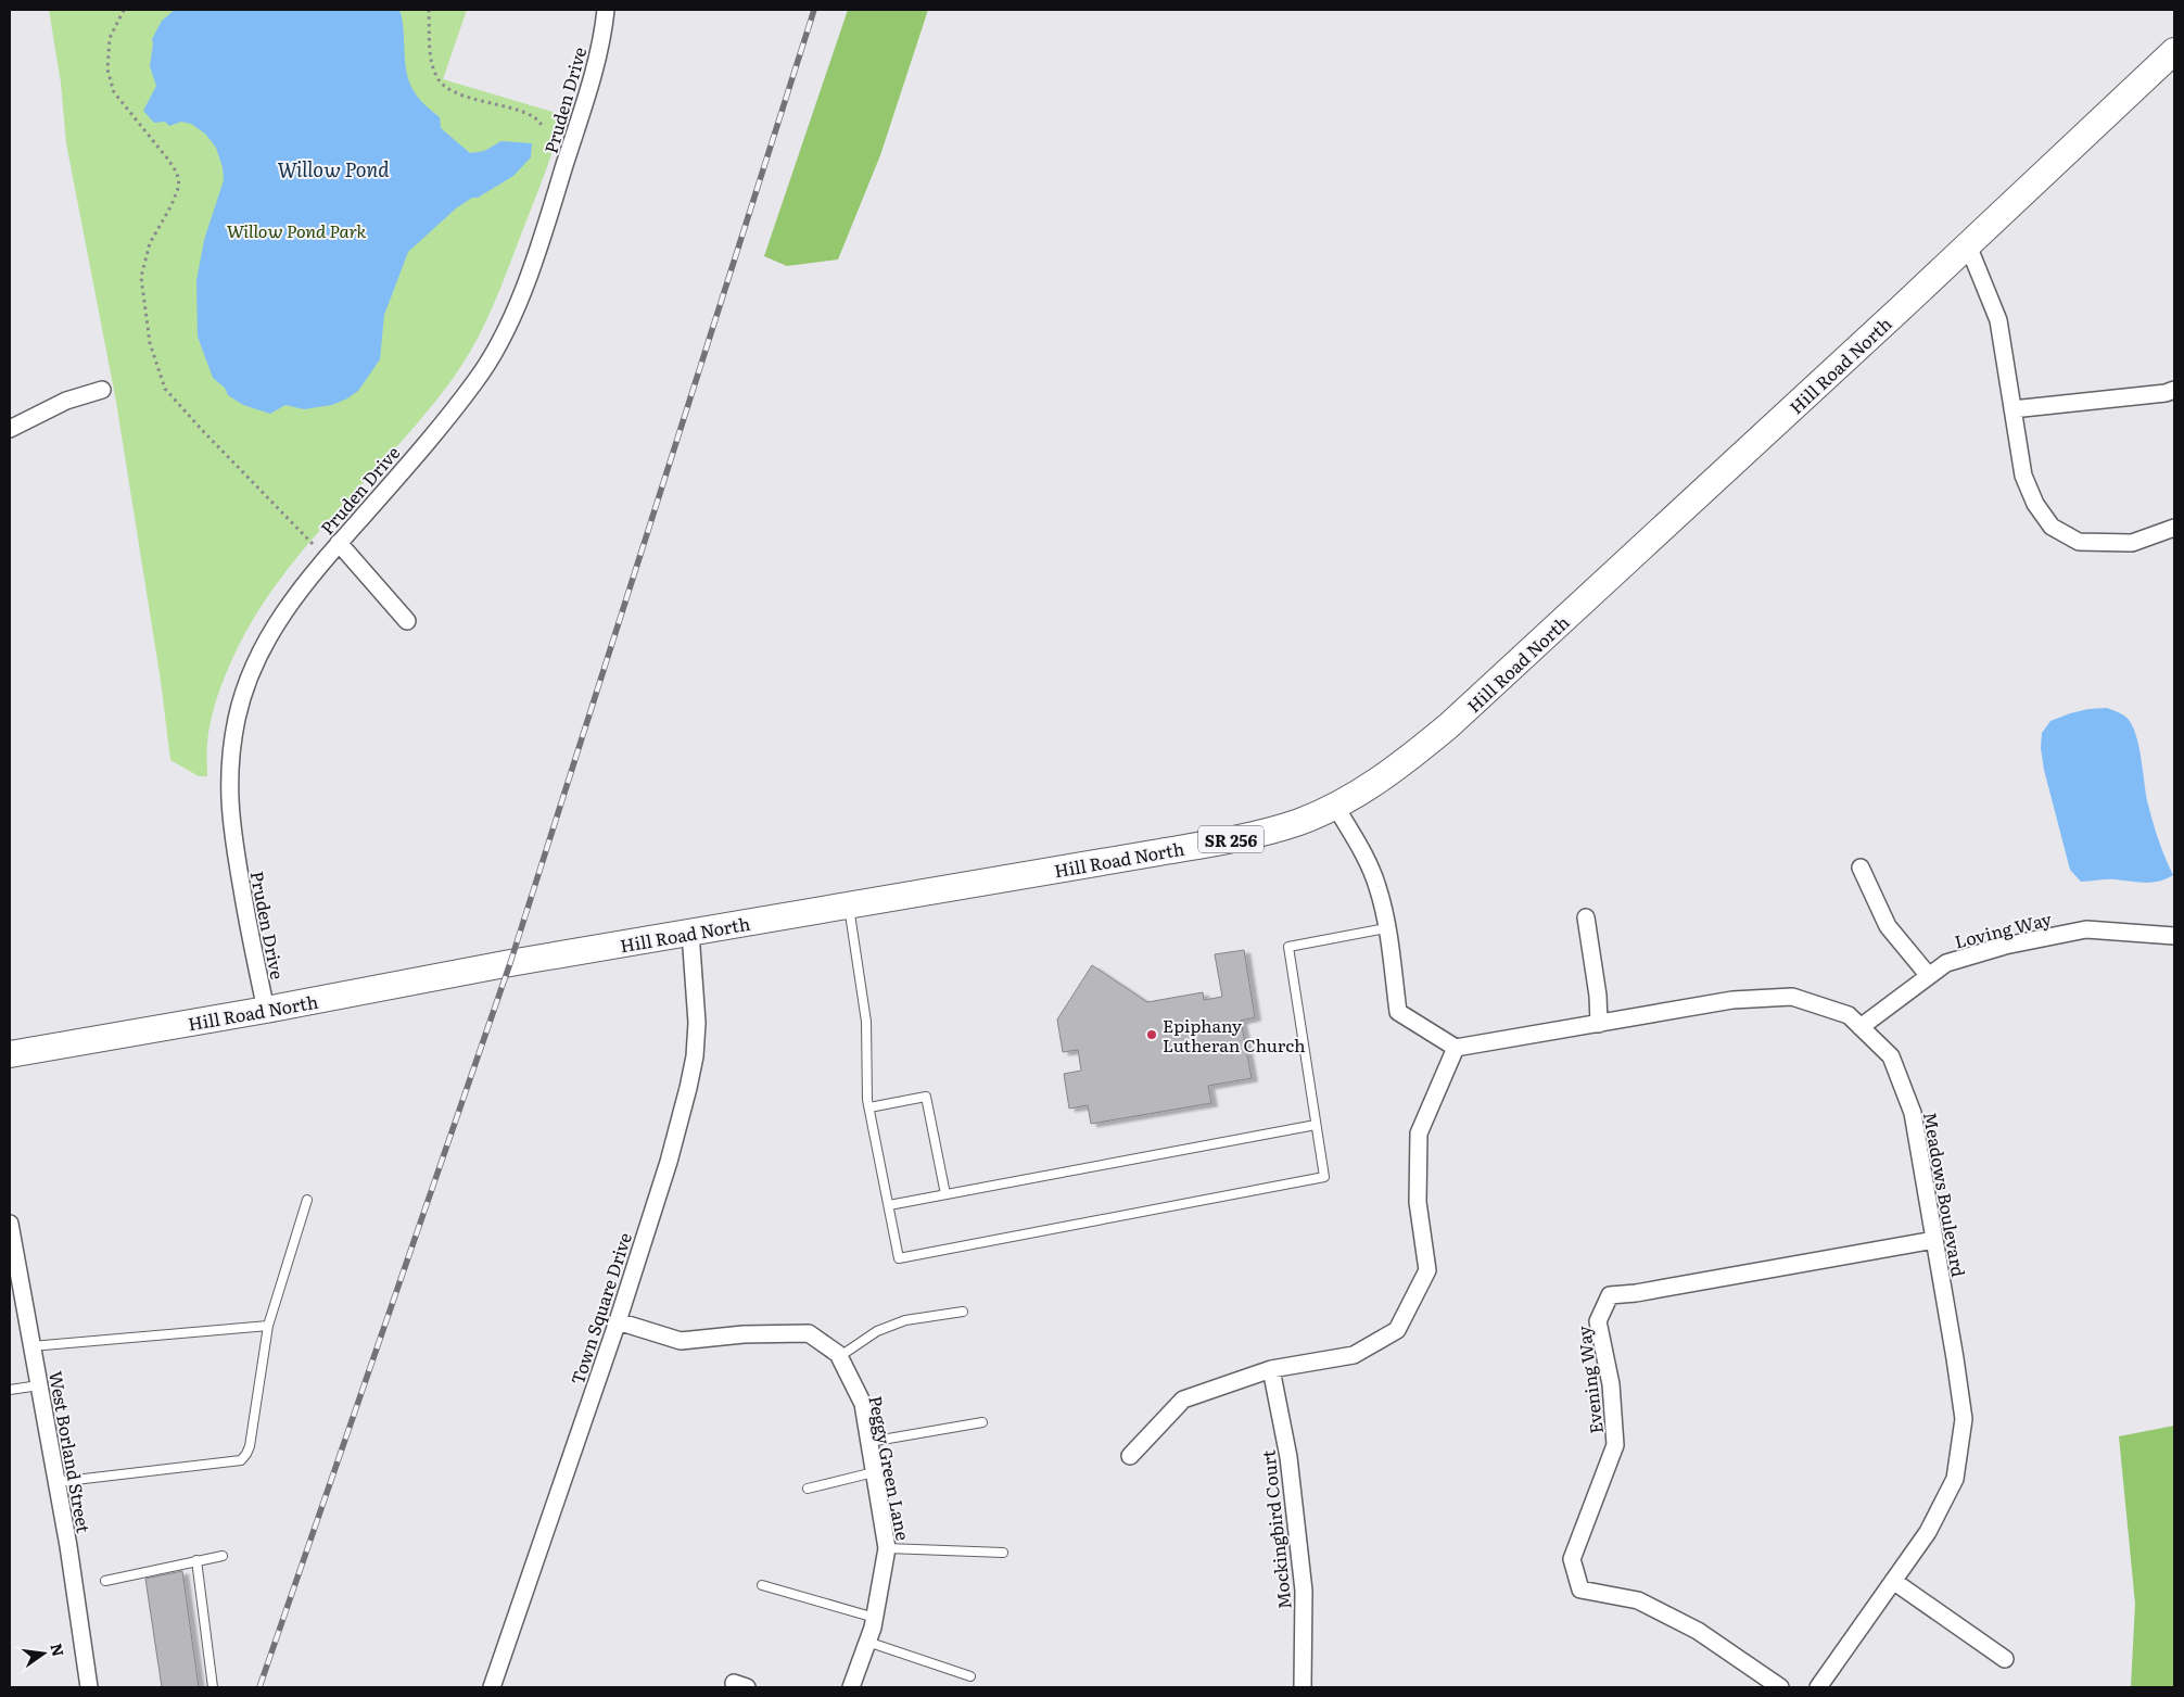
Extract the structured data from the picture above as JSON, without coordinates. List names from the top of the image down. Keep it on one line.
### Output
{"streets":{"main road":["Hill Road North","SR 256"],"street":["Pruden Drive","Loving Way","Meadows Boulevard","Town Square Drive","Evening Way","West Borland Street","Peggy Green Lane","Mockingbird Court"]},"crossings":[["Pruden Drive","Hill Road North"],["Hill Road North","Town Square Drive"],["Loving Way","Meadows Boulevard"],["Meadows Boulevard","Evening Way"]],"water":["Willow Pond"],"parks":["Willow Pond Park"],"places":["Epiphany Lutheran Church"],"north":"right"}
